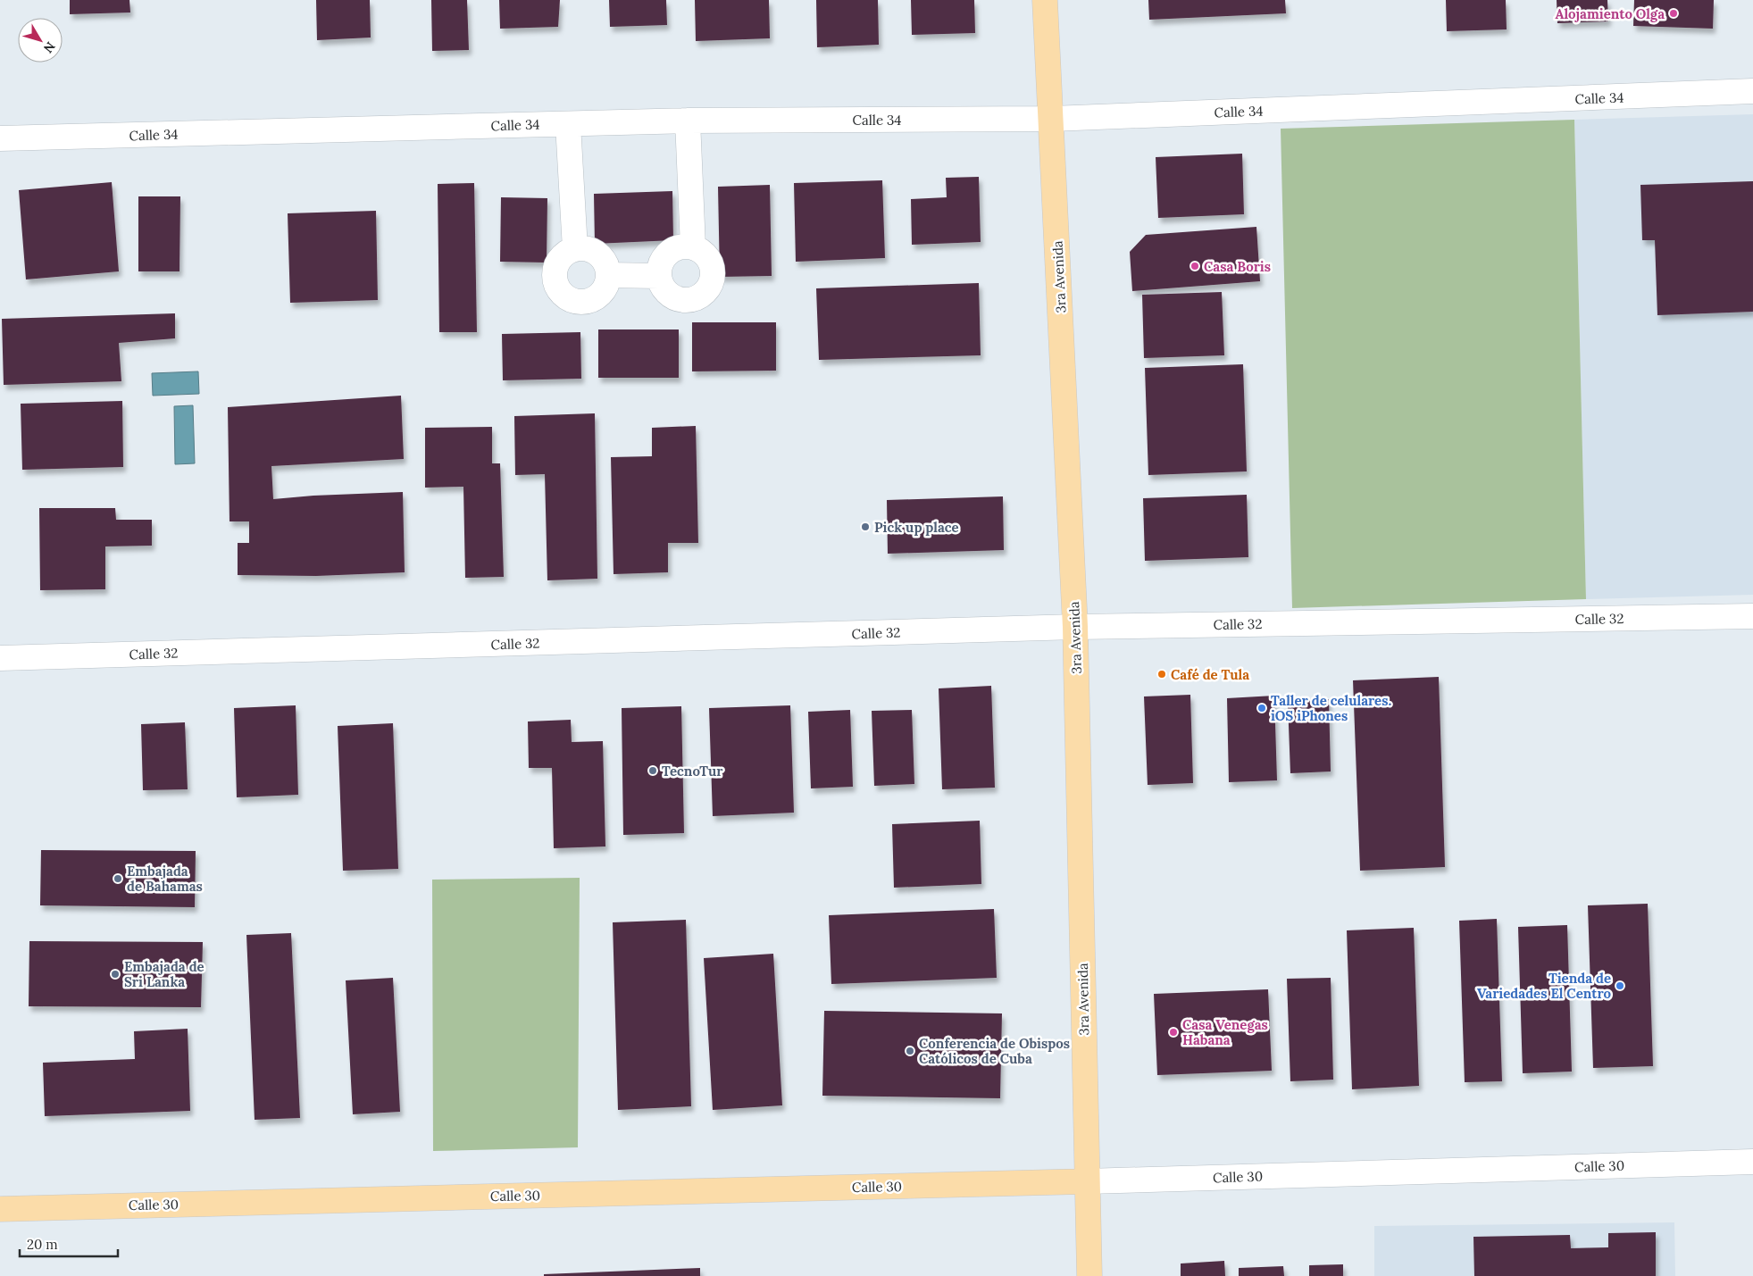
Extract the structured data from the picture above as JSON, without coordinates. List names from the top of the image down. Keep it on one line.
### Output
{"streets":{"main road":["3ra Avenida","Calle 30"],"street":["Calle 34","Calle 32"]},"crossings":[["Calle 34","3ra Avenida"],["3ra Avenida","Calle 32"],["3ra Avenida","Calle 30"]],"places":["Alojamiento Olga","Casa Boris","Pick up place","Café de Tula","Taller de celulares. iOS iPhones","TecnoTur","Embajada de Bahamas","Embajada de Sri Lanka","Tienda de Variedades El Centro","Casa Venegas Habana","Conferencia de Obispos Católicos de Cuba"],"scale_bar":"20 m","north":"bottom right"}
